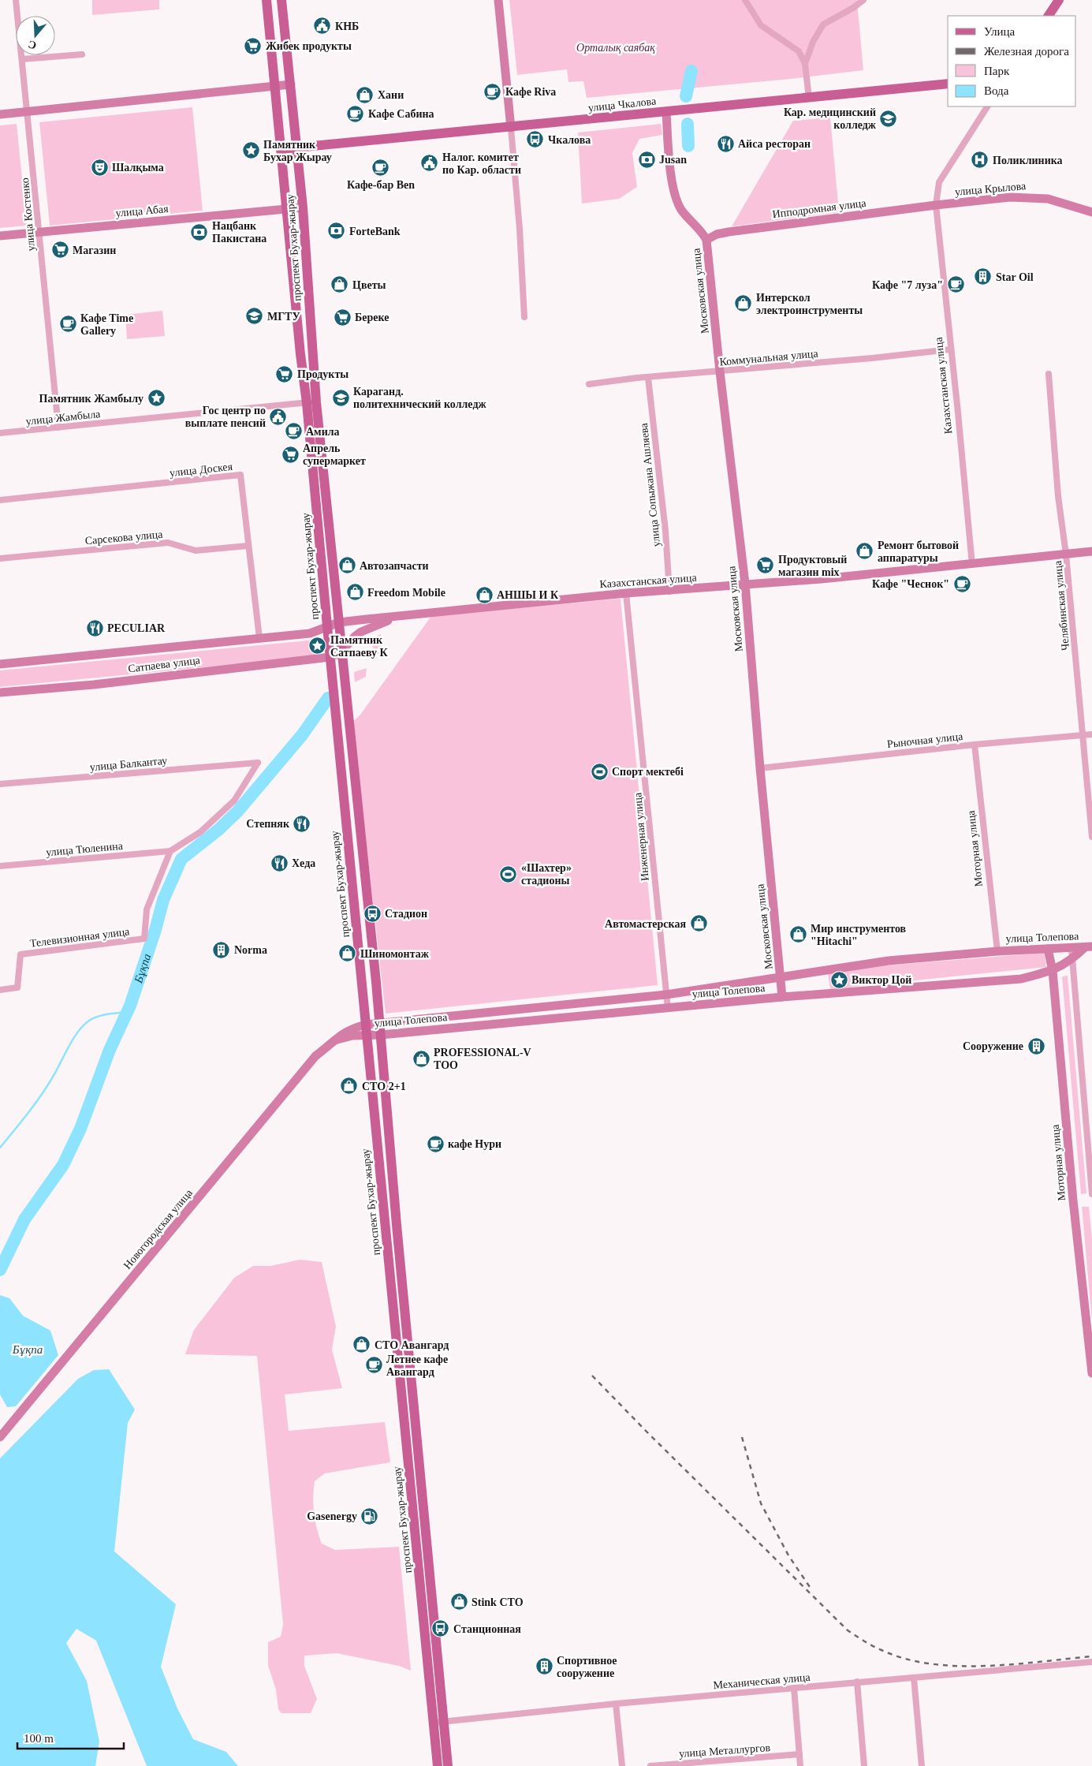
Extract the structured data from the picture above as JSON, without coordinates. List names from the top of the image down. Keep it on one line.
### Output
{"streets":{"main road":["улица Чкалова","проспект Бухар-жырау"],"street":["улица Крылова","Ипподромная улица","улица Абая","улица Костенко","Московская улица","Коммунальная улица","Казахстанская улица","улица Жамбыла","улица Доскея","улица Сопыжана Ашляева","Сарсекова улица","Челябинская улица","Сатпаева улица","Рыночная улица","улица Балкантау","Инженерная улица","улица Тюленина","Моторная улица","Телевизионная улица","улица Толепова","Новогородская улица","Механическая улица","улица Металлургов"]},"crossings":[["улица Чкалова","проспект Бухар-жырау"],["улица Крылова","Ипподромная улица"],["улица Крылова","Казахстанская улица"],["Ипподромная улица","Московская улица"],["Ипподромная улица","Казахстанская улица"],["улица Абая","улица Костенко"],["улица Абая","проспект Бухар-жырау"],["улица Костенко","улица Жамбыла"],["проспект Бухар-жырау","Казахстанская улица"],["проспект Бухар-жырау","улица Жамбыла"],["проспект Бухар-жырау","Сатпаева улица"],["проспект Бухар-жырау","улица Толепова"],["проспект Бухар-жырау","Новогородская улица"],["проспект Бухар-жырау","Механическая улица"],["Московская улица","Коммунальная улица"],["Московская улица","Казахстанская улица"],["Московская улица","Рыночная улица"],["Московская улица","улица Толепова"],["Коммунальная улица","Казахстанская улица"],["Коммунальная улица","улица Сопыжана Ашляева"],["Казахстанская улица","улица Сопыжана Ашляева"],["Казахстанская улица","Челябинская улица"],["Казахстанская улица","Сатпаева улица"],["Казахстанская улица","Инженерная улица"],["улица Доскея","Сарсекова улица"],["улица Доскея","Сатпаева улица"],["Челябинская улица","Рыночная улица"],["Рыночная улица","Моторная улица"],["улица Балкантау","улица Тюленина"],["улица Балкантау","Телевизионная улица"],["Инженерная улица","улица Толепова"],["улица Тюленина","Телевизионная улица"],["Моторная улица","улица Толепова"],["улица Толепова","Новогородская улица"]],"water":["Бұқпа"],"parks":["Орталық саябақ"],"places":{"public building":["КНБ","Налог. комитет по Кар. области","Гос центр по выплате пенсий"],"supermarket":["Жибек продукты","Магазин","Береке","Продукты","Апрель супермаркет","Продуктовый магазин mix"],"cafe":["Кафе Riva","Кафе Сабина","Кафе-бар Ben","Кафе \"7 луза\"","Кафе Time Gallery","Амила","Кафе \"Чеснок\"","кафе Нури","Летнее кафе Авангард"],"shop":["Хани","Цветы","Интерскол электроинструменты","Ремонт бытовой аппаратуры","Автозапчасти","Freedom Mobile","АНШЫ И К","Автомастерская","Мир инструментов \"Hitachi\"","Шиномонтаж","PROFESSIONAL-V ТОО","СТО 2+1","СТО Авангард","Stink СТО"],"school or university":["Кар. медицинский колледж","МГТУ","Караганд. политехнический колледж"],"bus stop":["Чкалова","Стадион","Станционная"],"restaurant":["Айса ресторан","PECULIAR","Степняк","Хеда"],"place":["Памятник Бухар Жырау","Памятник Жамбылу","Памятник Сатпаеву К","Виктор Цой"],"bank":["Jusan","ForteBank","Нацбанк Пакистана"],"hospital":["Поликлиника"],"theatre":["Шалқыма"],"building":["Star Oil","Norma","Сооружение","Спортивное сооружение"],"sports":["Спорт мектебі","«Шахтер» стадионы"],"fuel station":["Gasenergy"]},"legend":["Улица","Железная дорога","Парк","Вода"],"scale_bar":"100 m","north":"bottom"}
